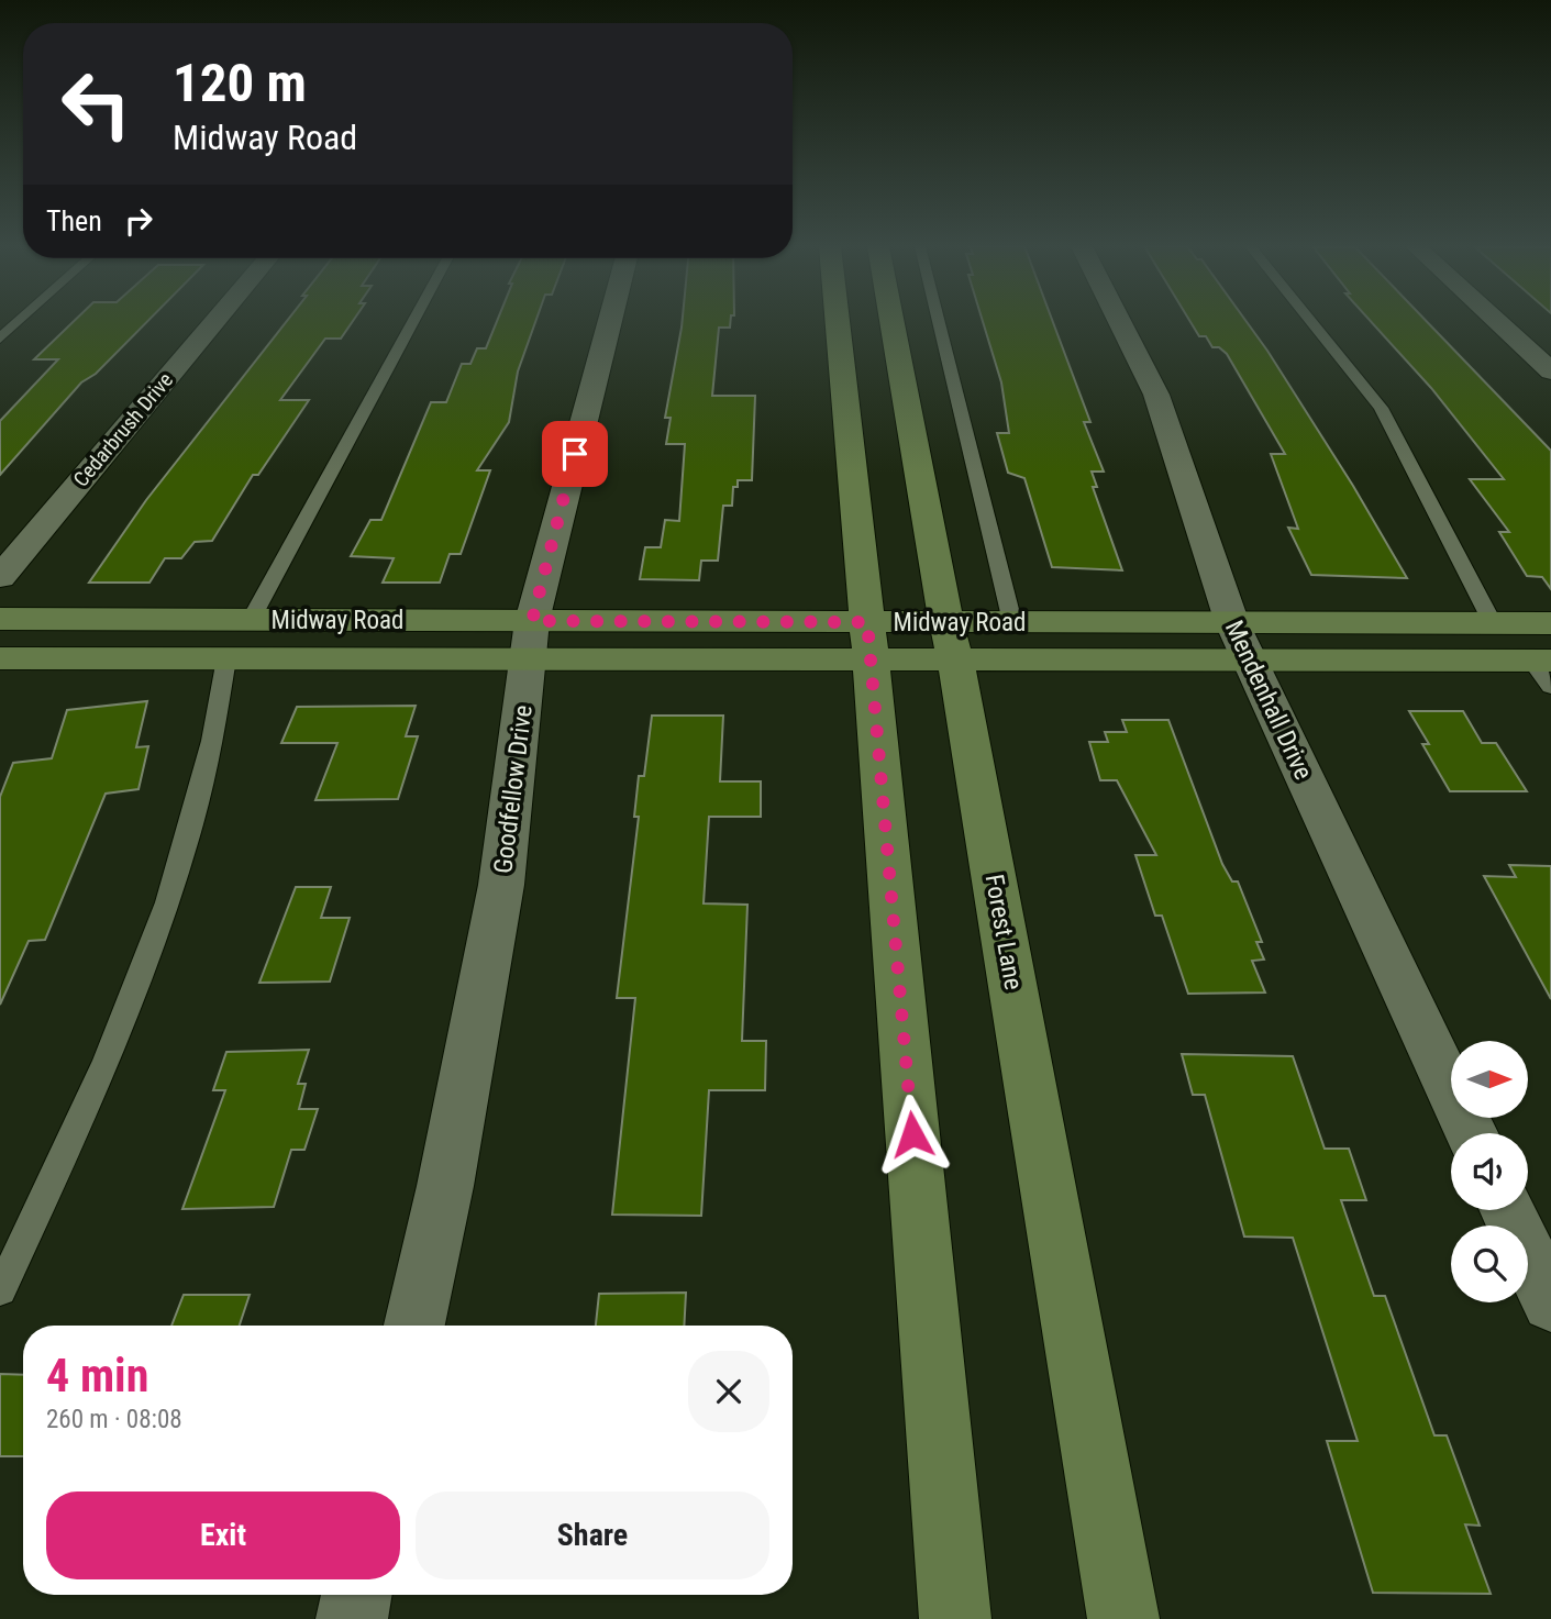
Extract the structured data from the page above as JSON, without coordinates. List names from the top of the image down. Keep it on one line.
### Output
{"streets":{"main road":["Midway Road","Forest Lane"],"street":["Cedarbrush Drive","Mendenhall Drive","Goodfellow Drive"]},"crossings":[["Midway Road","Mendenhall Drive"],["Midway Road","Goodfellow Drive"],["Midway Road","Forest Lane"]],"north":"right","page":{"turn":["120 m","Midway Road"],"then":"Then","heading":["4 min","260 m · 08:08"],"buttons":["Exit","Share"]}}
